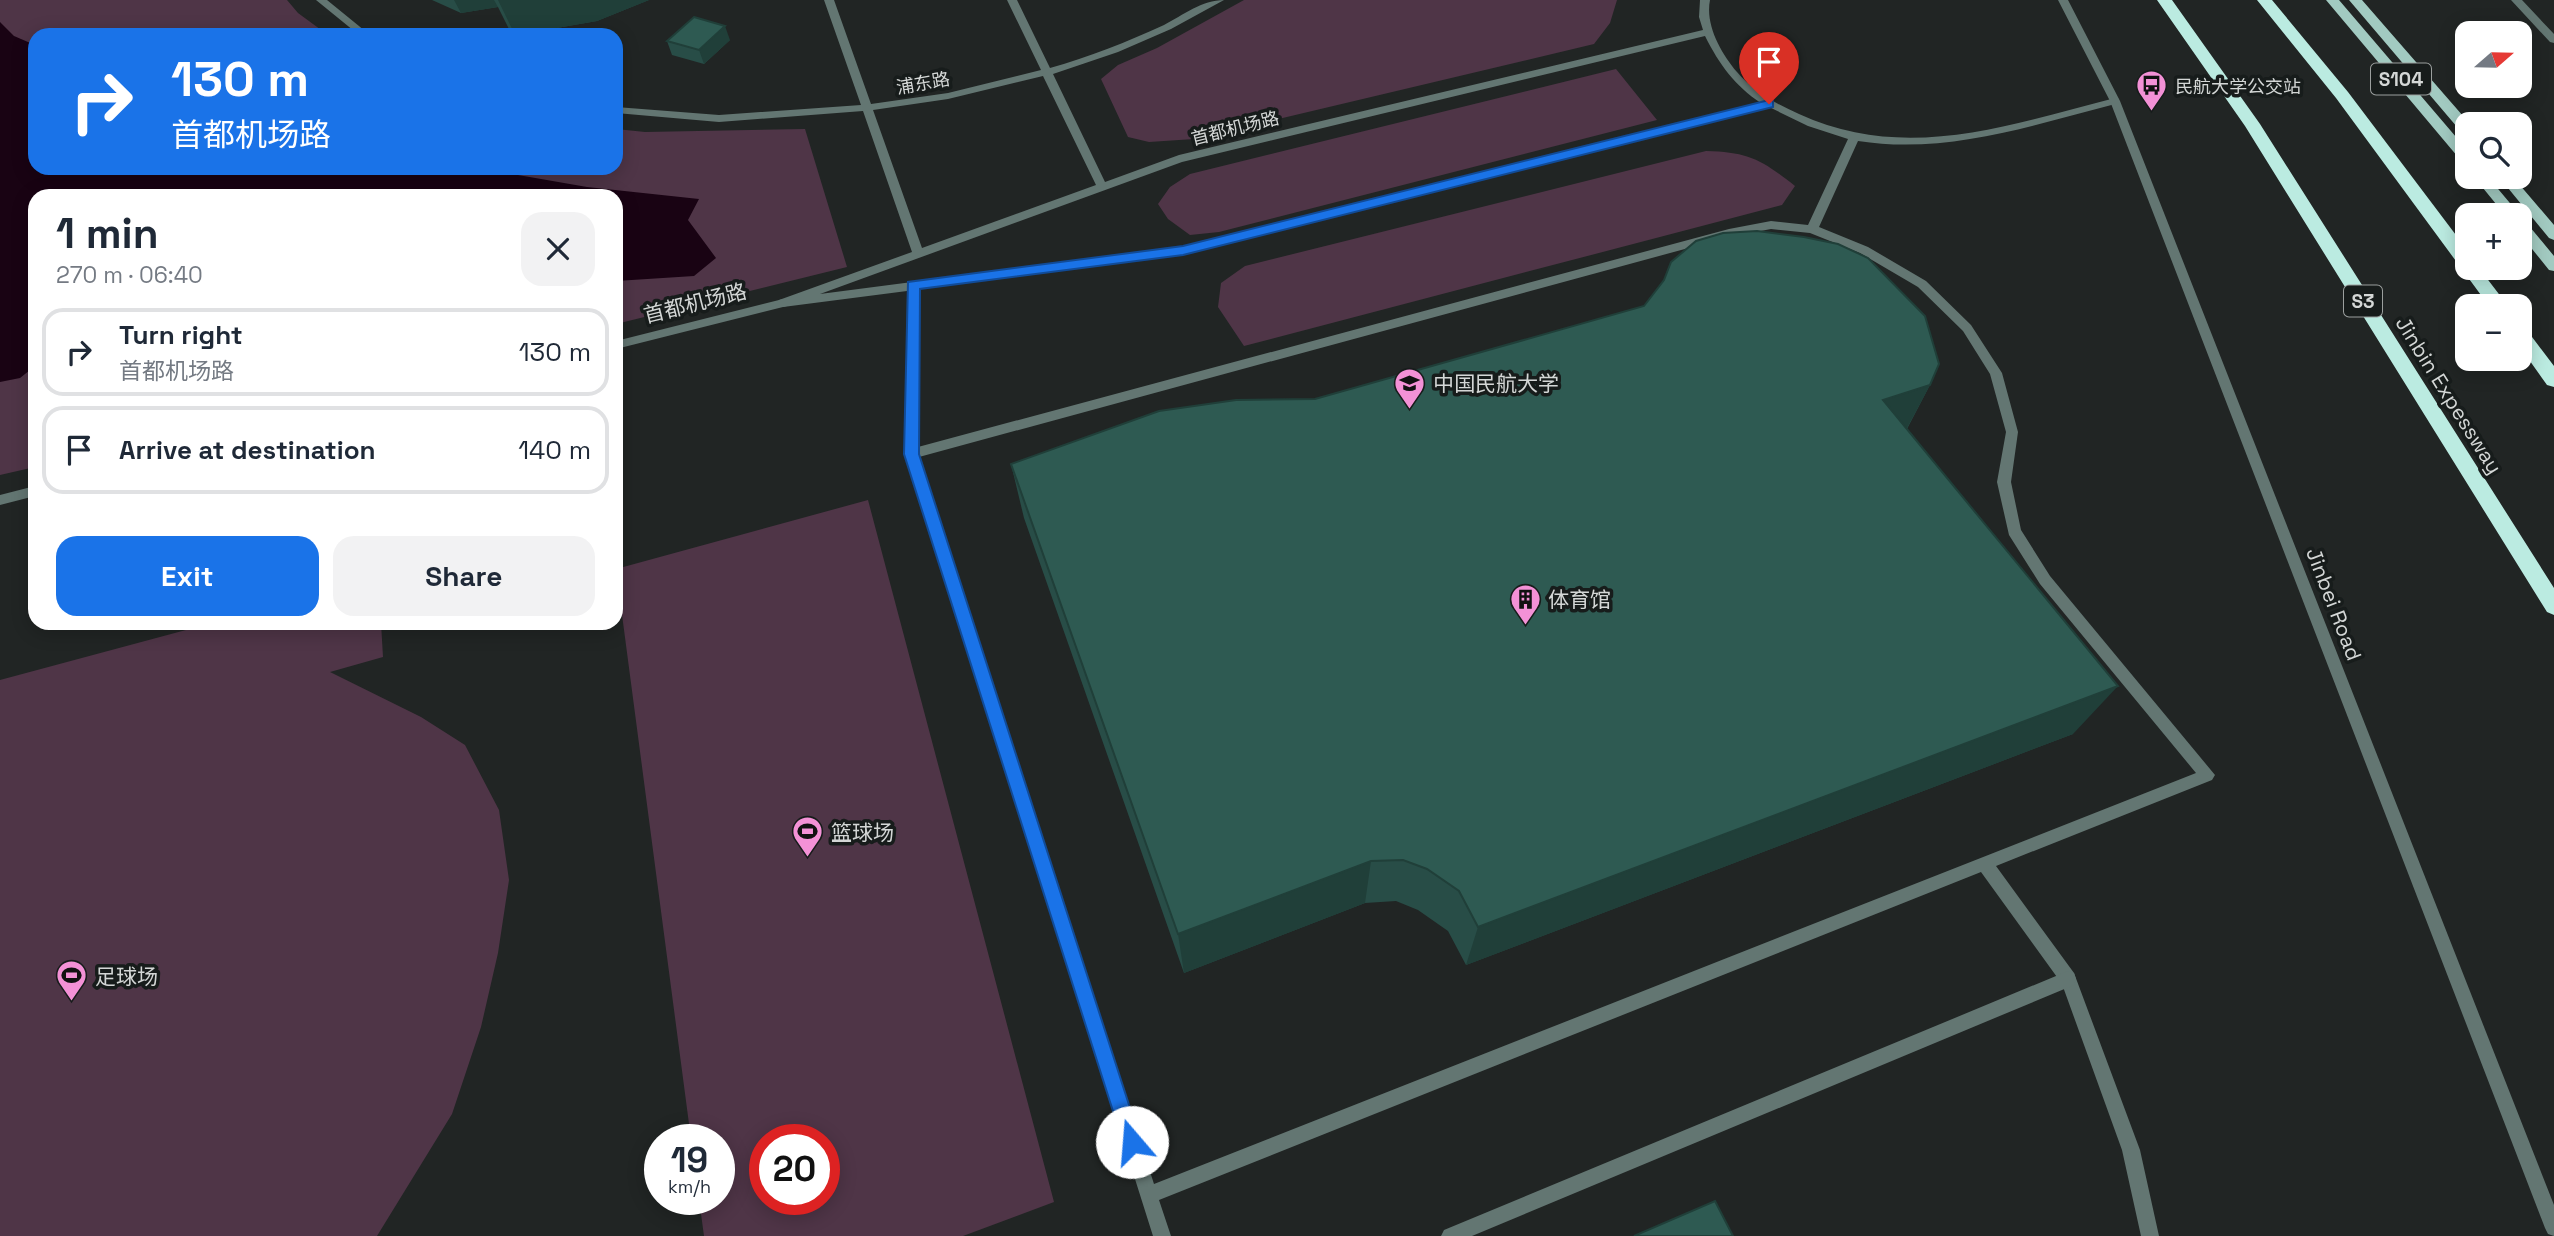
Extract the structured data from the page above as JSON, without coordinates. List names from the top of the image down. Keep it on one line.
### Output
{"streets":{"highway":["S3","Jinbin Expessway"],"main road":["S104"],"street":["浦东路","首都机场路","Jinbei Road"]},"places":{"bus stop":["民航大学公交站"],"school or university":["中国民航大学"],"building":["体育馆"],"sports":["篮球场","足球场"]},"north":"right","page":{"map_buttons":["+","−"],"turn":["130 m","首都机场路"],"heading":["1 min","270 m · 06:40"],"list":[{"name":"Turn right","note":"首都机场路","value":"130 m"},{"name":"Arrive at destination","value":"140 m"}],"buttons":["Exit","Share"],"speed":"19 km/h","limit":"20"}}
